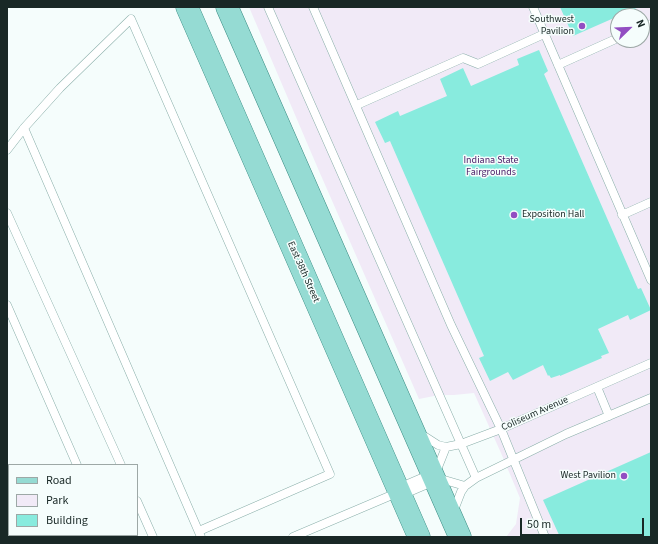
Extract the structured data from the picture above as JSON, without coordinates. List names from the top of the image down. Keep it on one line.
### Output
{"streets":{"main road":["East 38th Street"],"lane":["Coliseum Avenue"]},"parks":["Indiana State Fairgrounds"],"places":["Southwest Pavilion","Exposition Hall","West Pavilion"],"legend":["Road","Park","Building"],"scale_bar":"50 m","north":"top right"}
